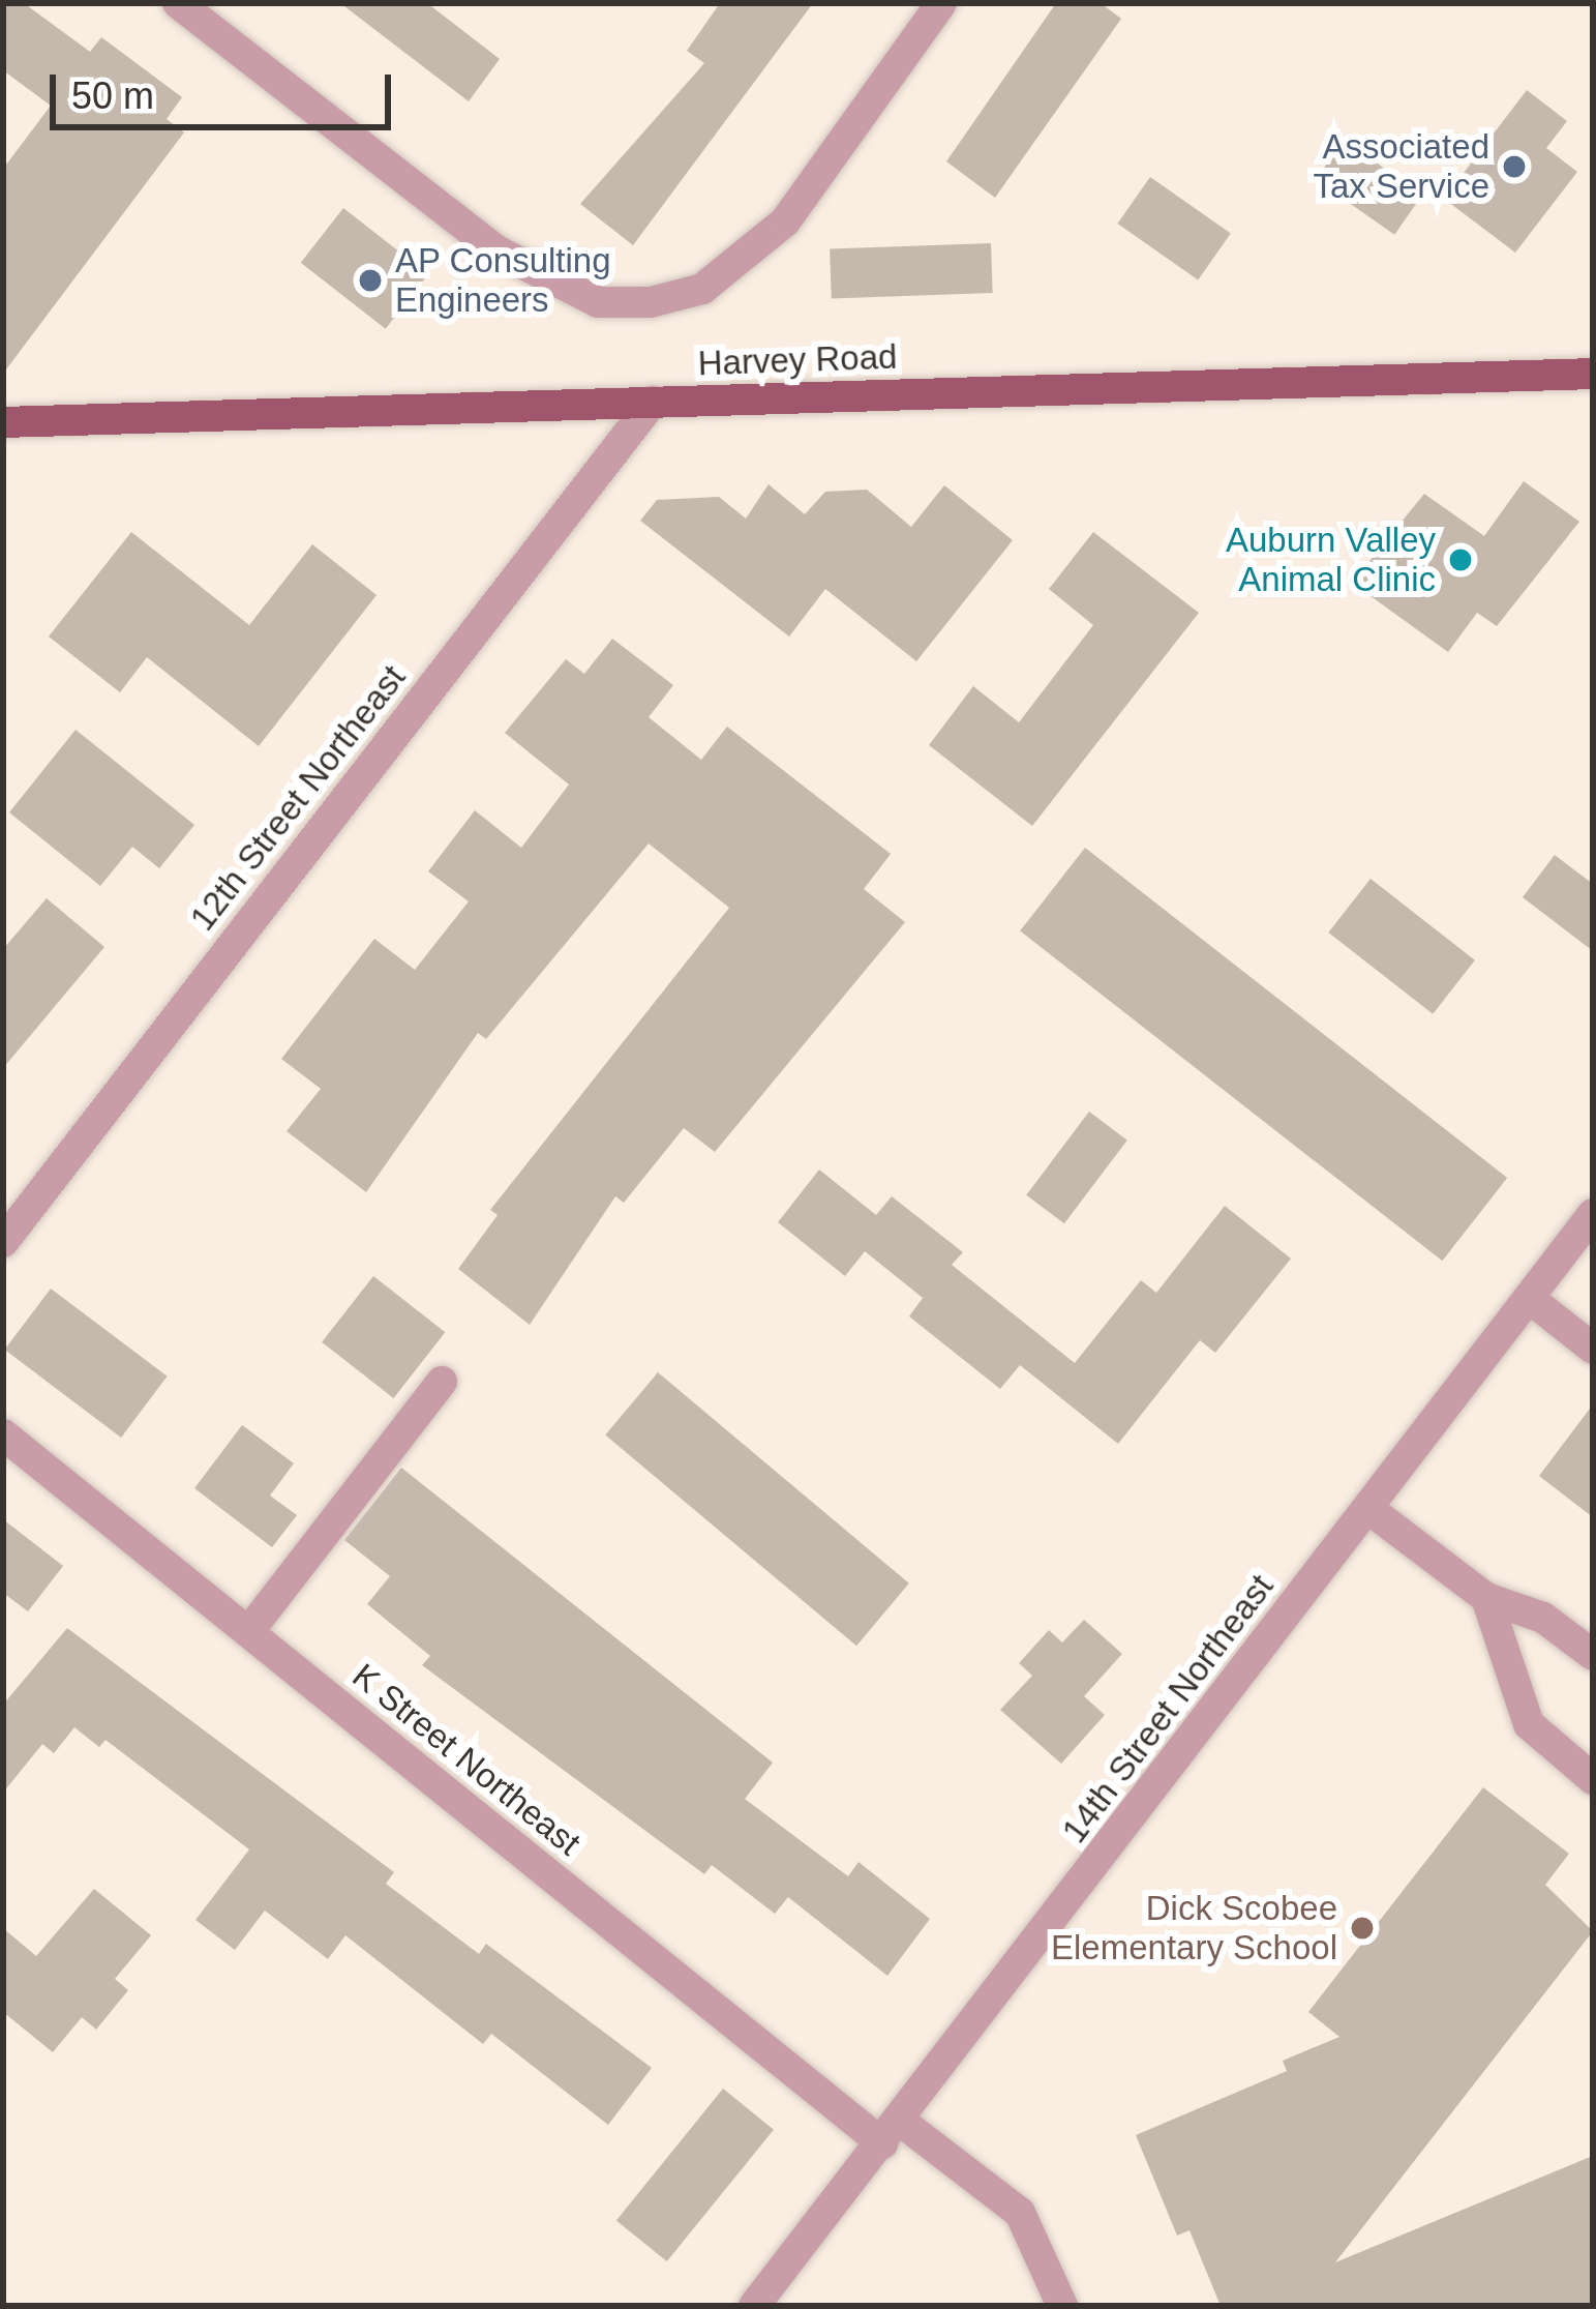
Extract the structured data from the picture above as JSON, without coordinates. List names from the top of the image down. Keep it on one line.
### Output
{"streets":{"main road":["Harvey Road"],"street":["12th Street Northeast","14th Street Northeast","K Street Northeast"]},"crossings":[["Harvey Road","12th Street Northeast"],["14th Street Northeast","K Street Northeast"]],"places":["Associated Tax Service","AP Consulting Engineers","Auburn Valley Animal Clinic","Dick Scobee Elementary School"],"scale_bar":"50 m"}
